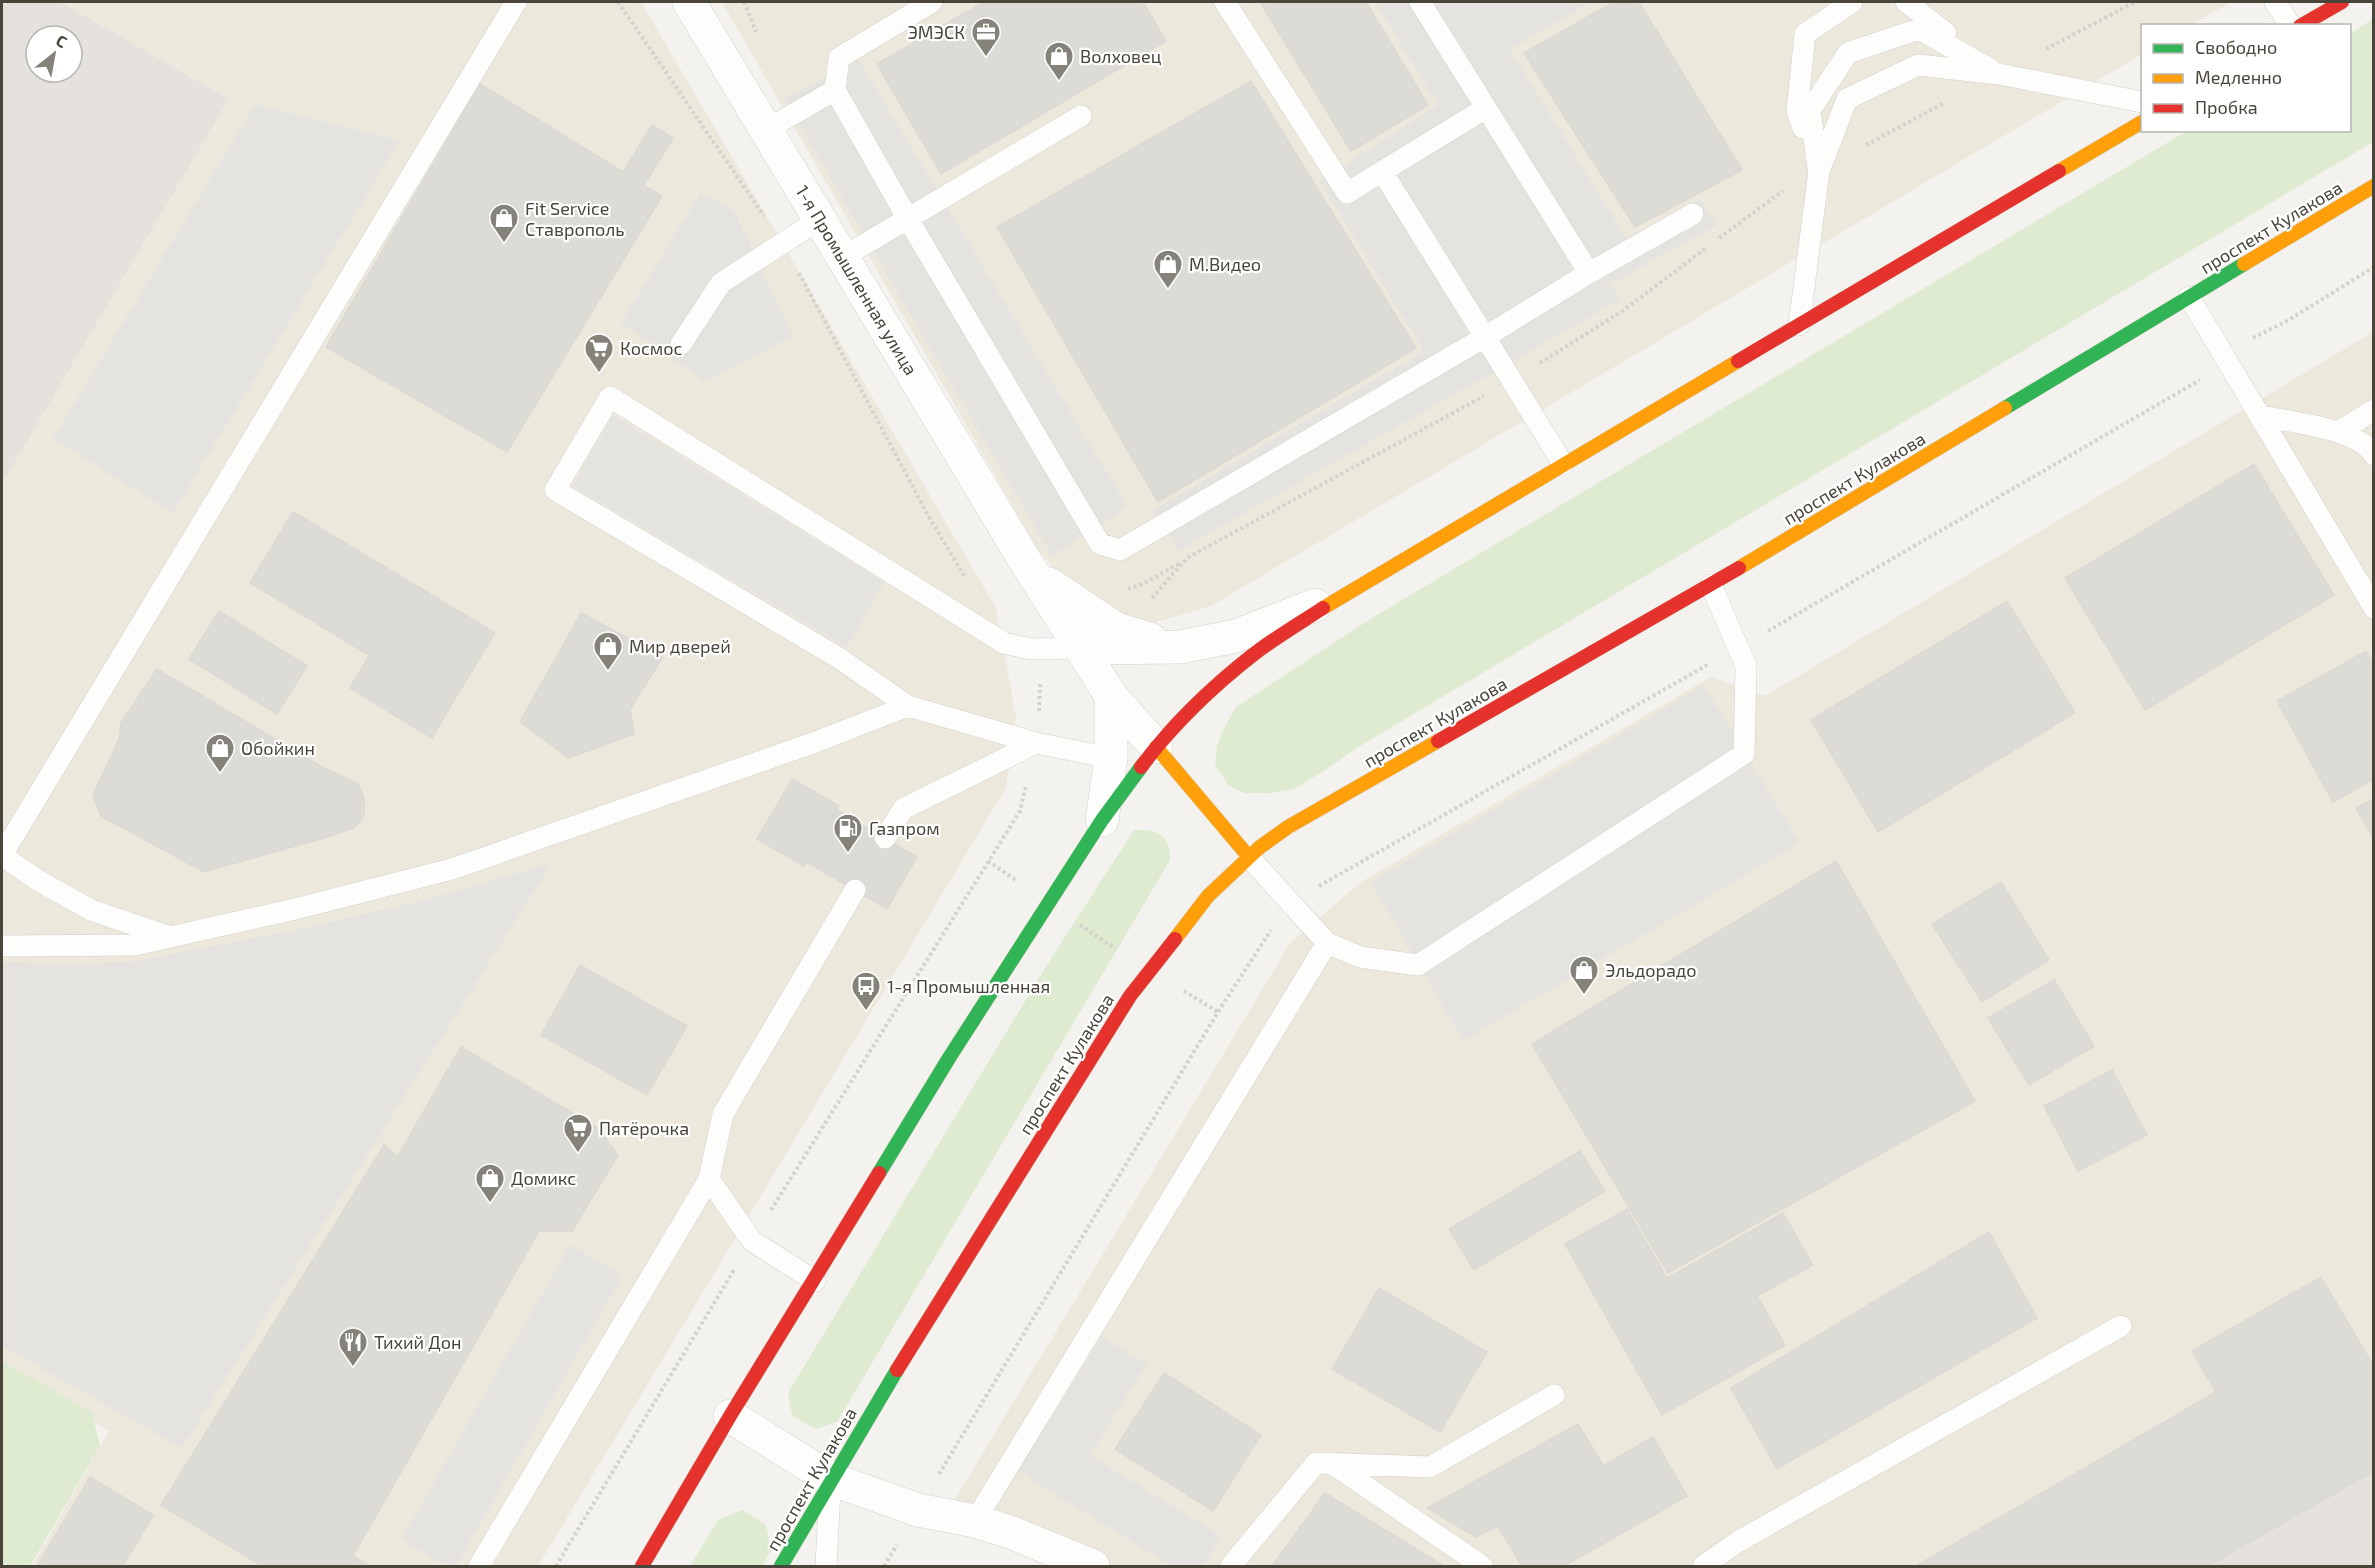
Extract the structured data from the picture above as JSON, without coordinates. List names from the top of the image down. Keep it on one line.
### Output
{"streets":{"main road":["проспект Кулакова"],"street":["1-я Промышленная улица"]},"places":{"office":["ЭМЭСК"],"shop":["Волховец","Fit Service Ставрополь","М.Видео","Мир дверей","Обойкин","Эльдорадо","Домикс"],"supermarket":["Космос","Пятёрочка"],"fuel station":["Газпром"],"bus stop":["1-я Промышленная"],"restaurant":["Тихий Дон"]},"legend":["Свободно","Медленно","Пробка"],"north":"top right"}
